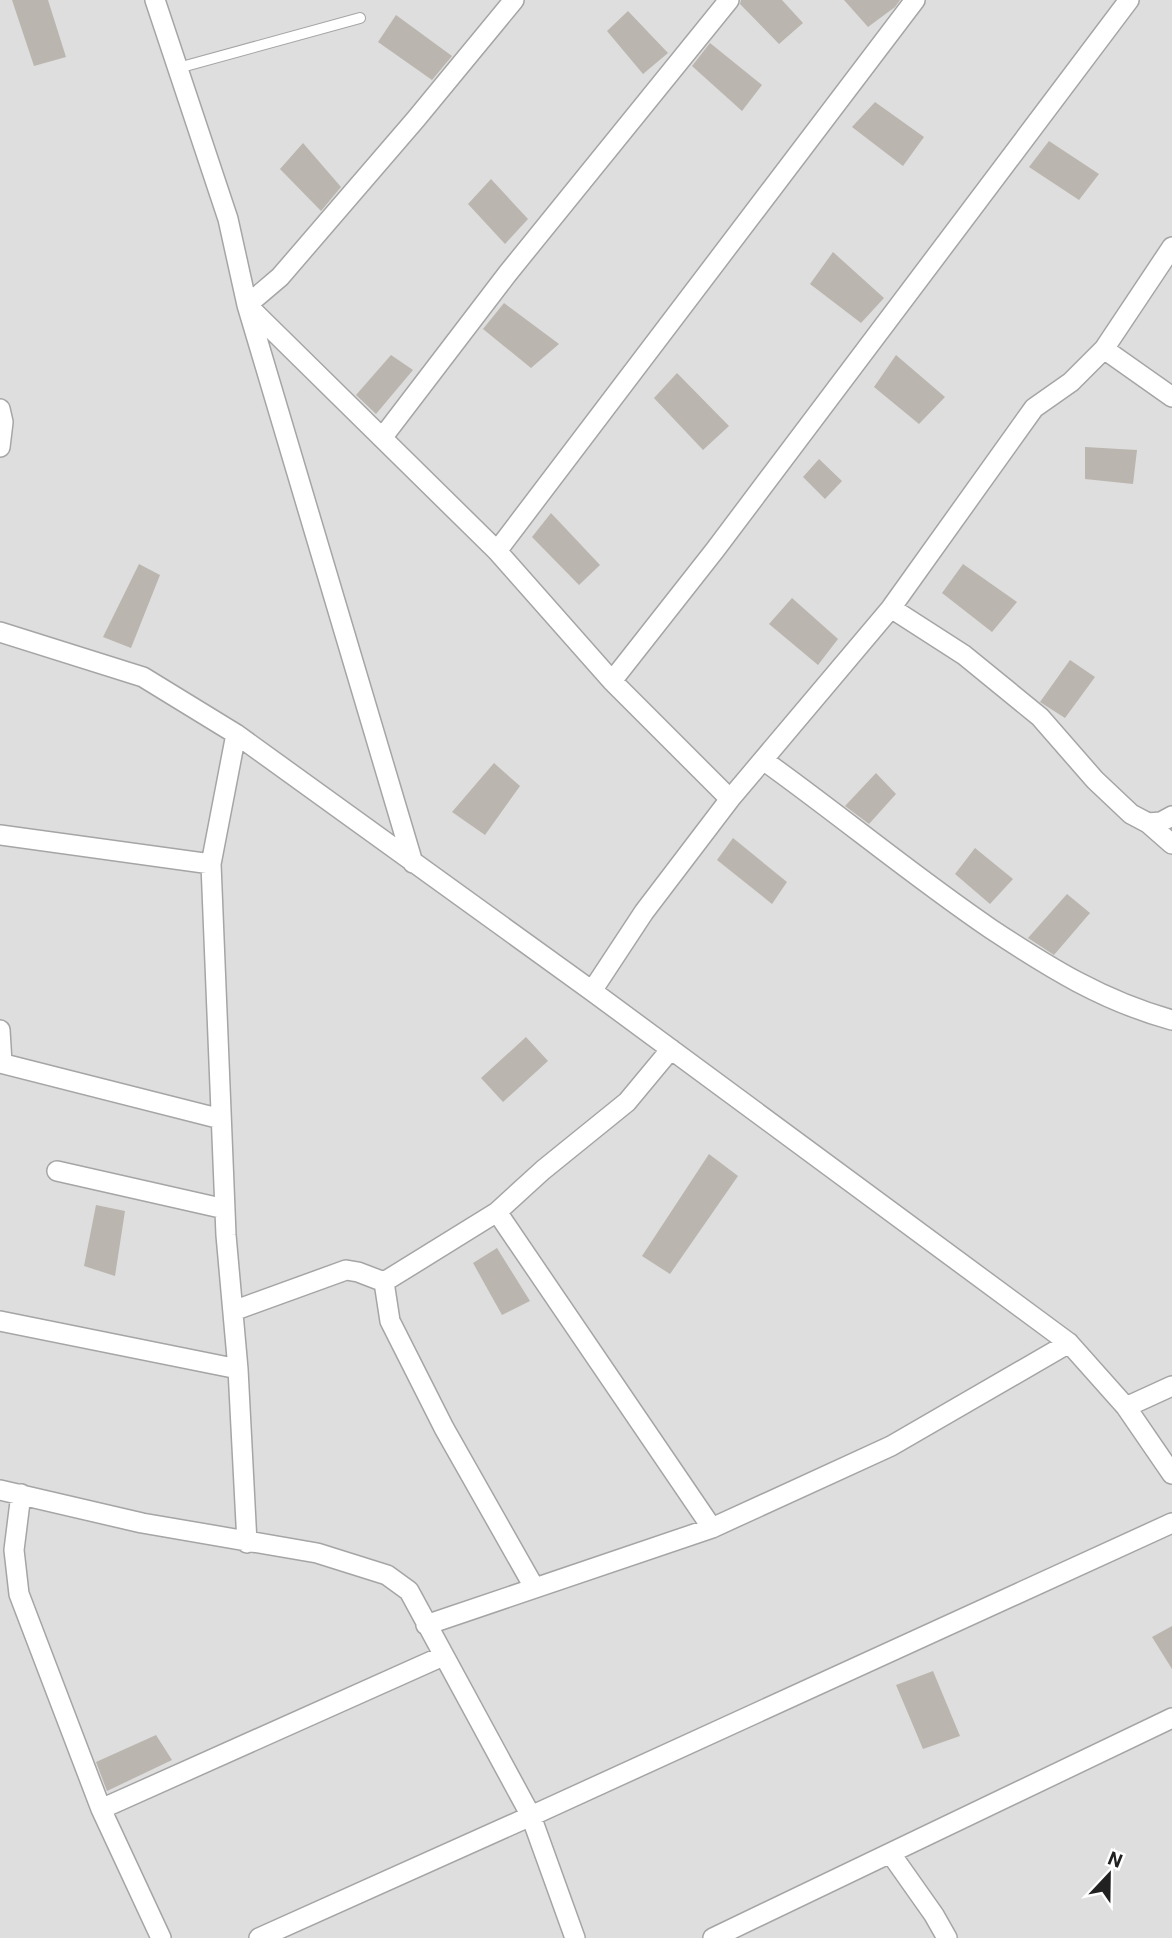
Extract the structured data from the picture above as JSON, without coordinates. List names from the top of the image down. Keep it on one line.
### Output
{"north":"top"}
